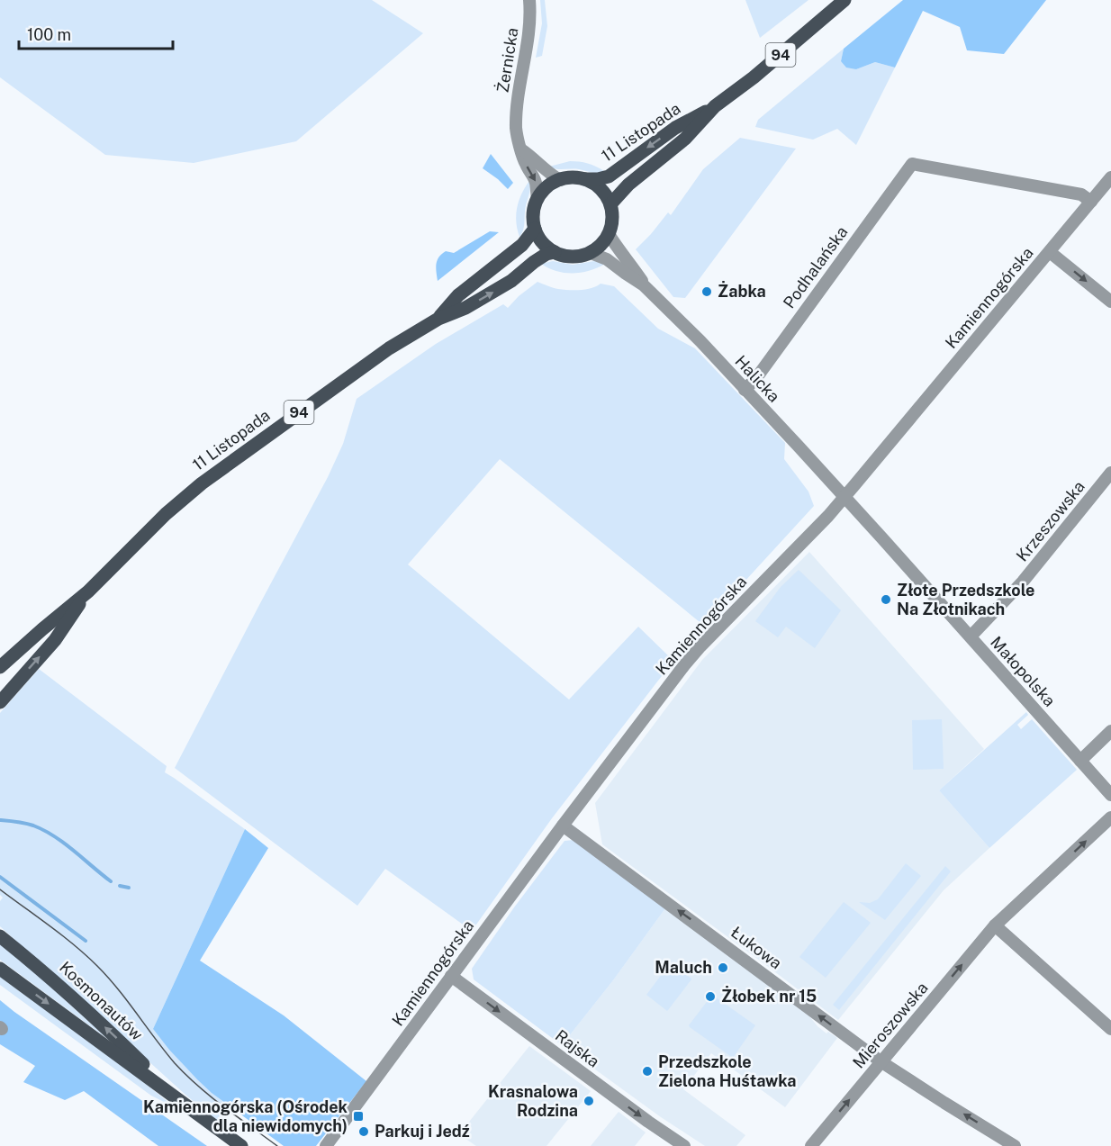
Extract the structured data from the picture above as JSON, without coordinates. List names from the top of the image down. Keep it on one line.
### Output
{"streets":{"main road":["94","11 Listopada","Kosmonautów"],"street":["Żernicka","Podhalańska","Kamiennogórska","Halicka","Krzeszowska","Małopolska","Łukowa","Mieroszowska","Rajska"]},"crossings":[["94","11 Listopada"],["94","Halicka"],["11 Listopada","Halicka"],["Podhalańska","Kamiennogórska"],["Podhalańska","Halicka"],["Kamiennogórska","Halicka"],["Kamiennogórska","Małopolska"],["Kamiennogórska","Łukowa"],["Kamiennogórska","Rajska"],["Halicka","Małopolska"],["Krzeszowska","Małopolska"],["Łukowa","Mieroszowska"]],"one_way":["Łukowa","Mieroszowska","Rajska"],"places":{"other":["Żabka","Złote Przedszkole Na Złotnikach","Maluch","Żłobek nr 15","Przedszkole Zielona Huśtawka","Krasnalowa Rodzina","Parkuj i Jedź"],"transit":["Kamiennogórska (Ośrodek dla niewidomych)"]},"scale_bar":"100 m"}
